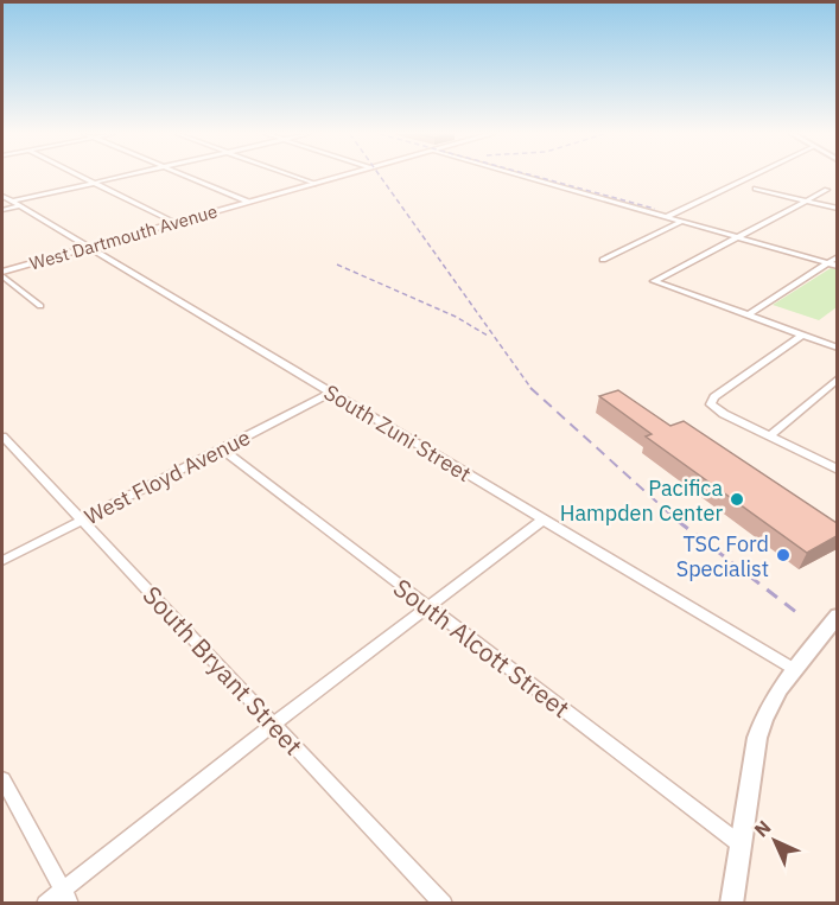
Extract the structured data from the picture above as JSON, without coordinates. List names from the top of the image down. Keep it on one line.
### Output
{"streets":{"main road":["West Dartmouth Avenue"],"street":["South Zuni Street","West Floyd Avenue","South Alcott Street","South Bryant Street"]},"crossings":[["West Dartmouth Avenue","South Zuni Street"],["South Zuni Street","West Floyd Avenue"],["West Floyd Avenue","South Alcott Street"],["West Floyd Avenue","South Bryant Street"]],"places":["Pacifica Hampden Center","TSC Ford Specialist"],"north":"top left"}
